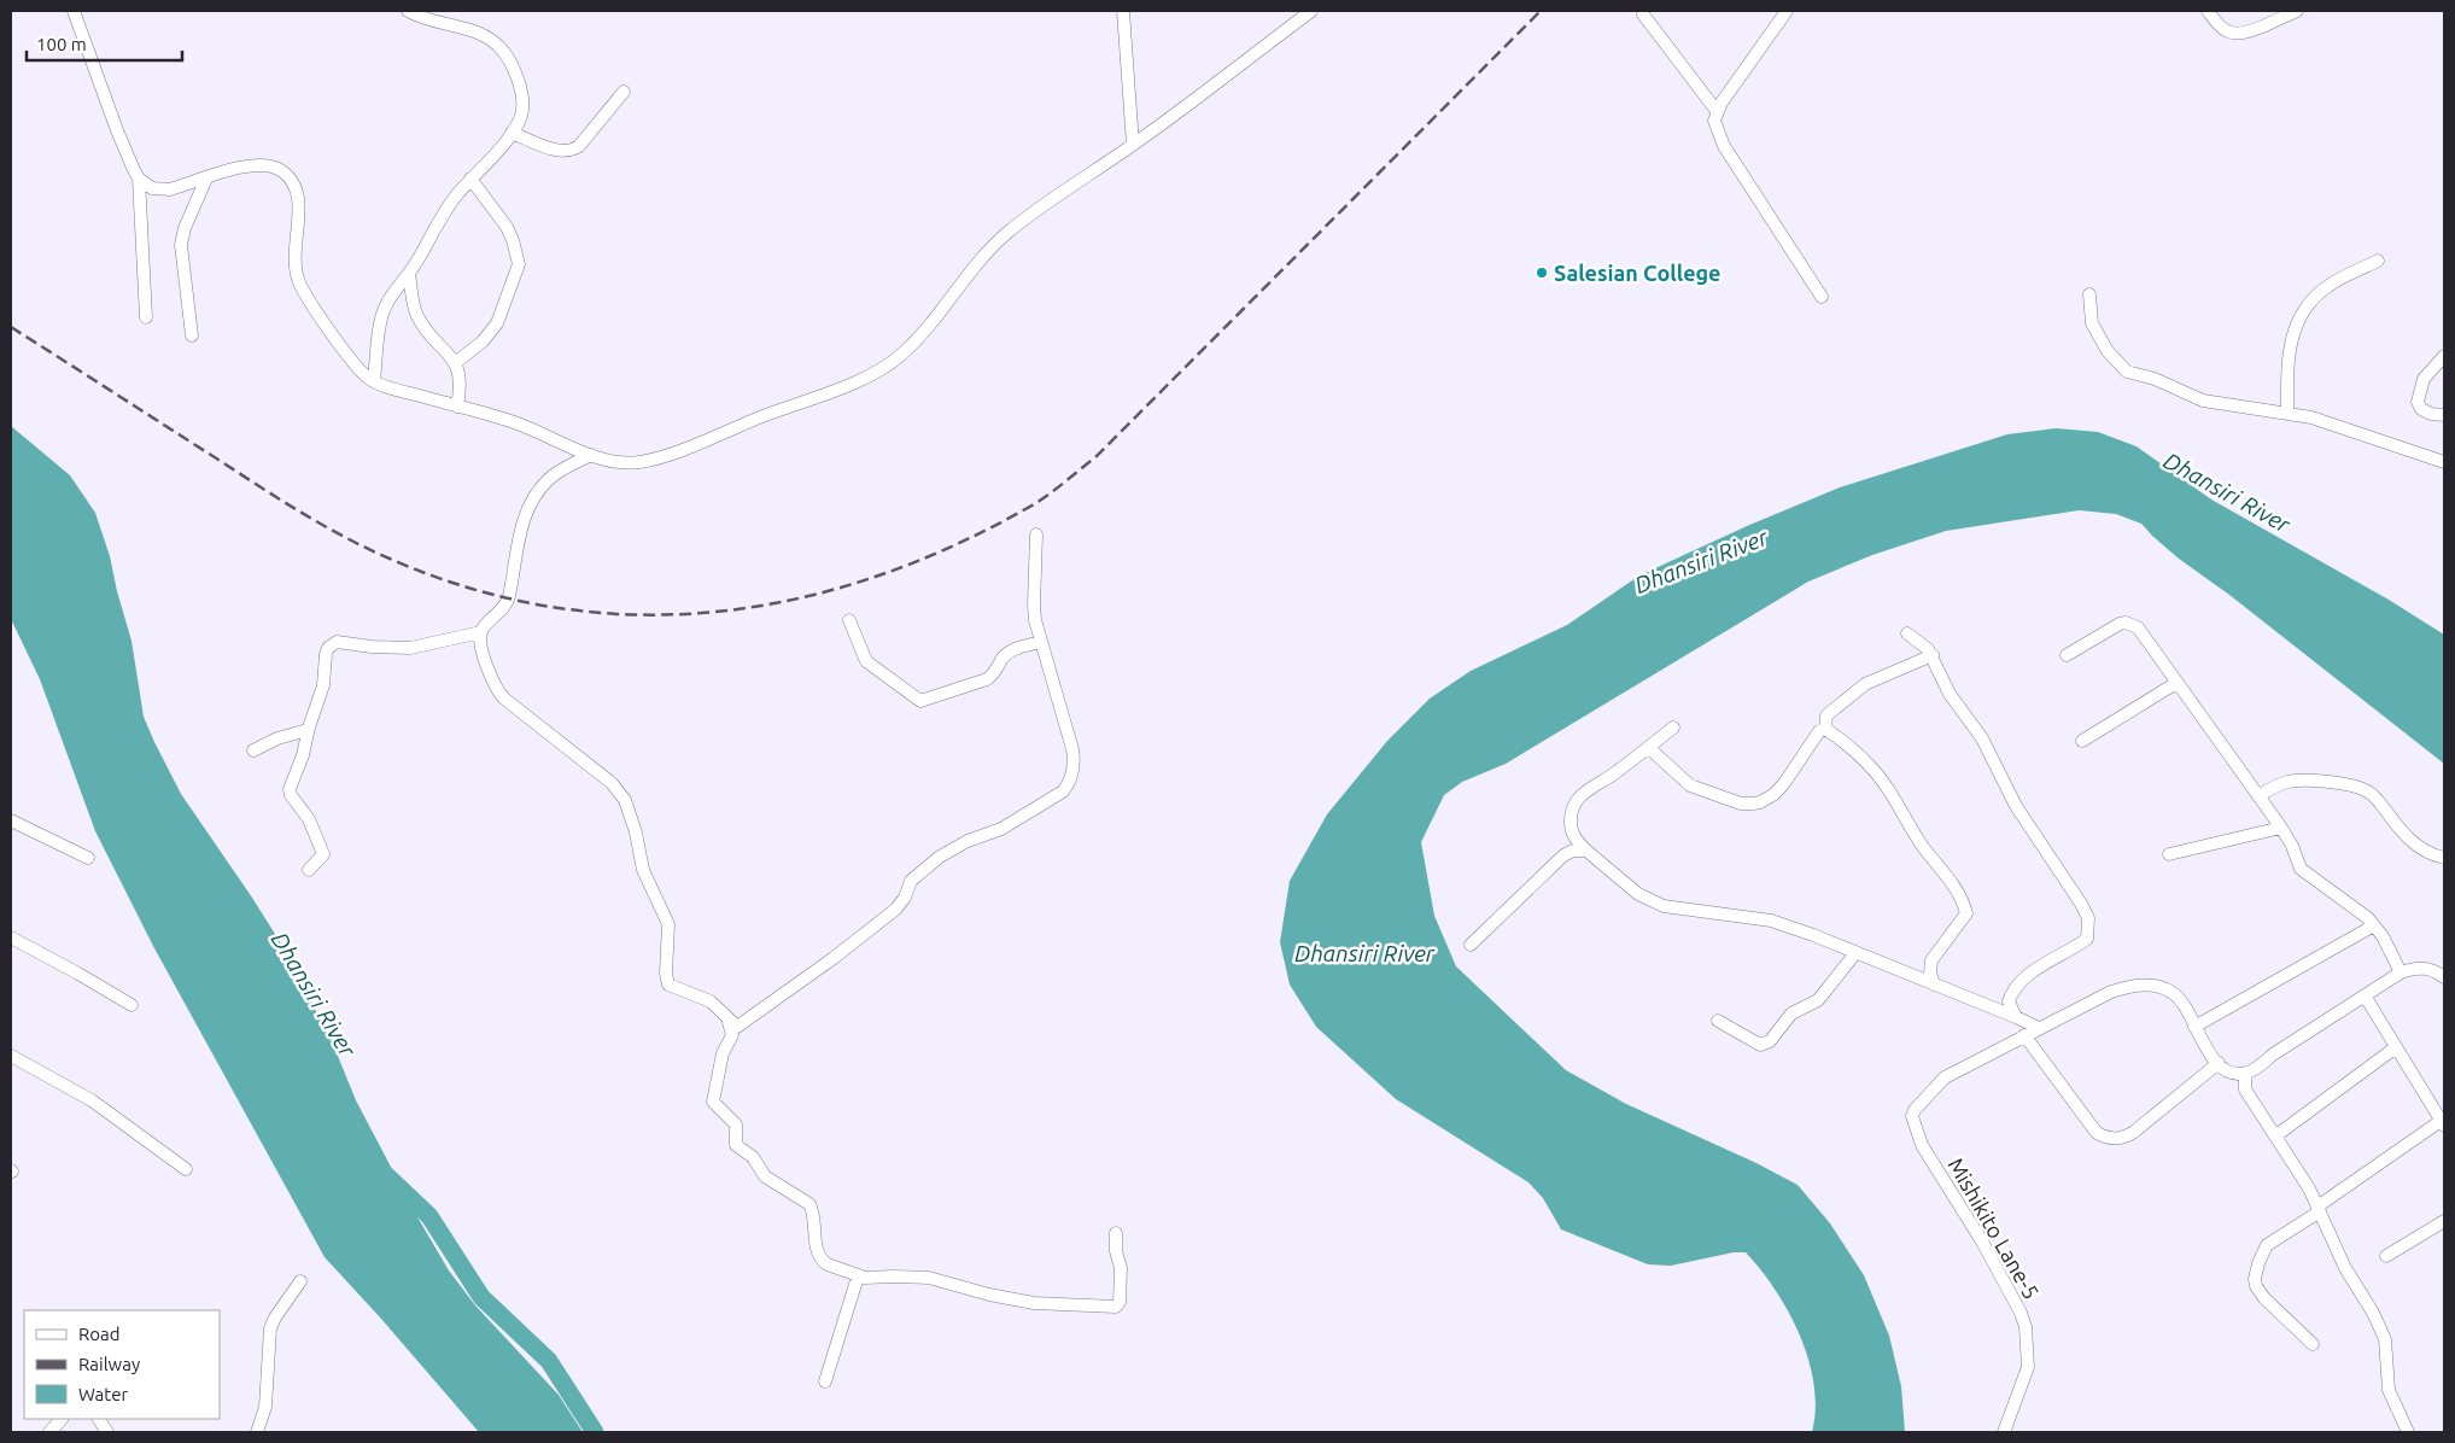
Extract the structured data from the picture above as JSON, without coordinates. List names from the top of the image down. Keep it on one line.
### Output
{"streets":{"street":["Mishikito Lane-5"]},"water":["Dhansiri River"],"places":["Salesian College"],"legend":["Road","Railway","Water"],"scale_bar":"100 m"}
